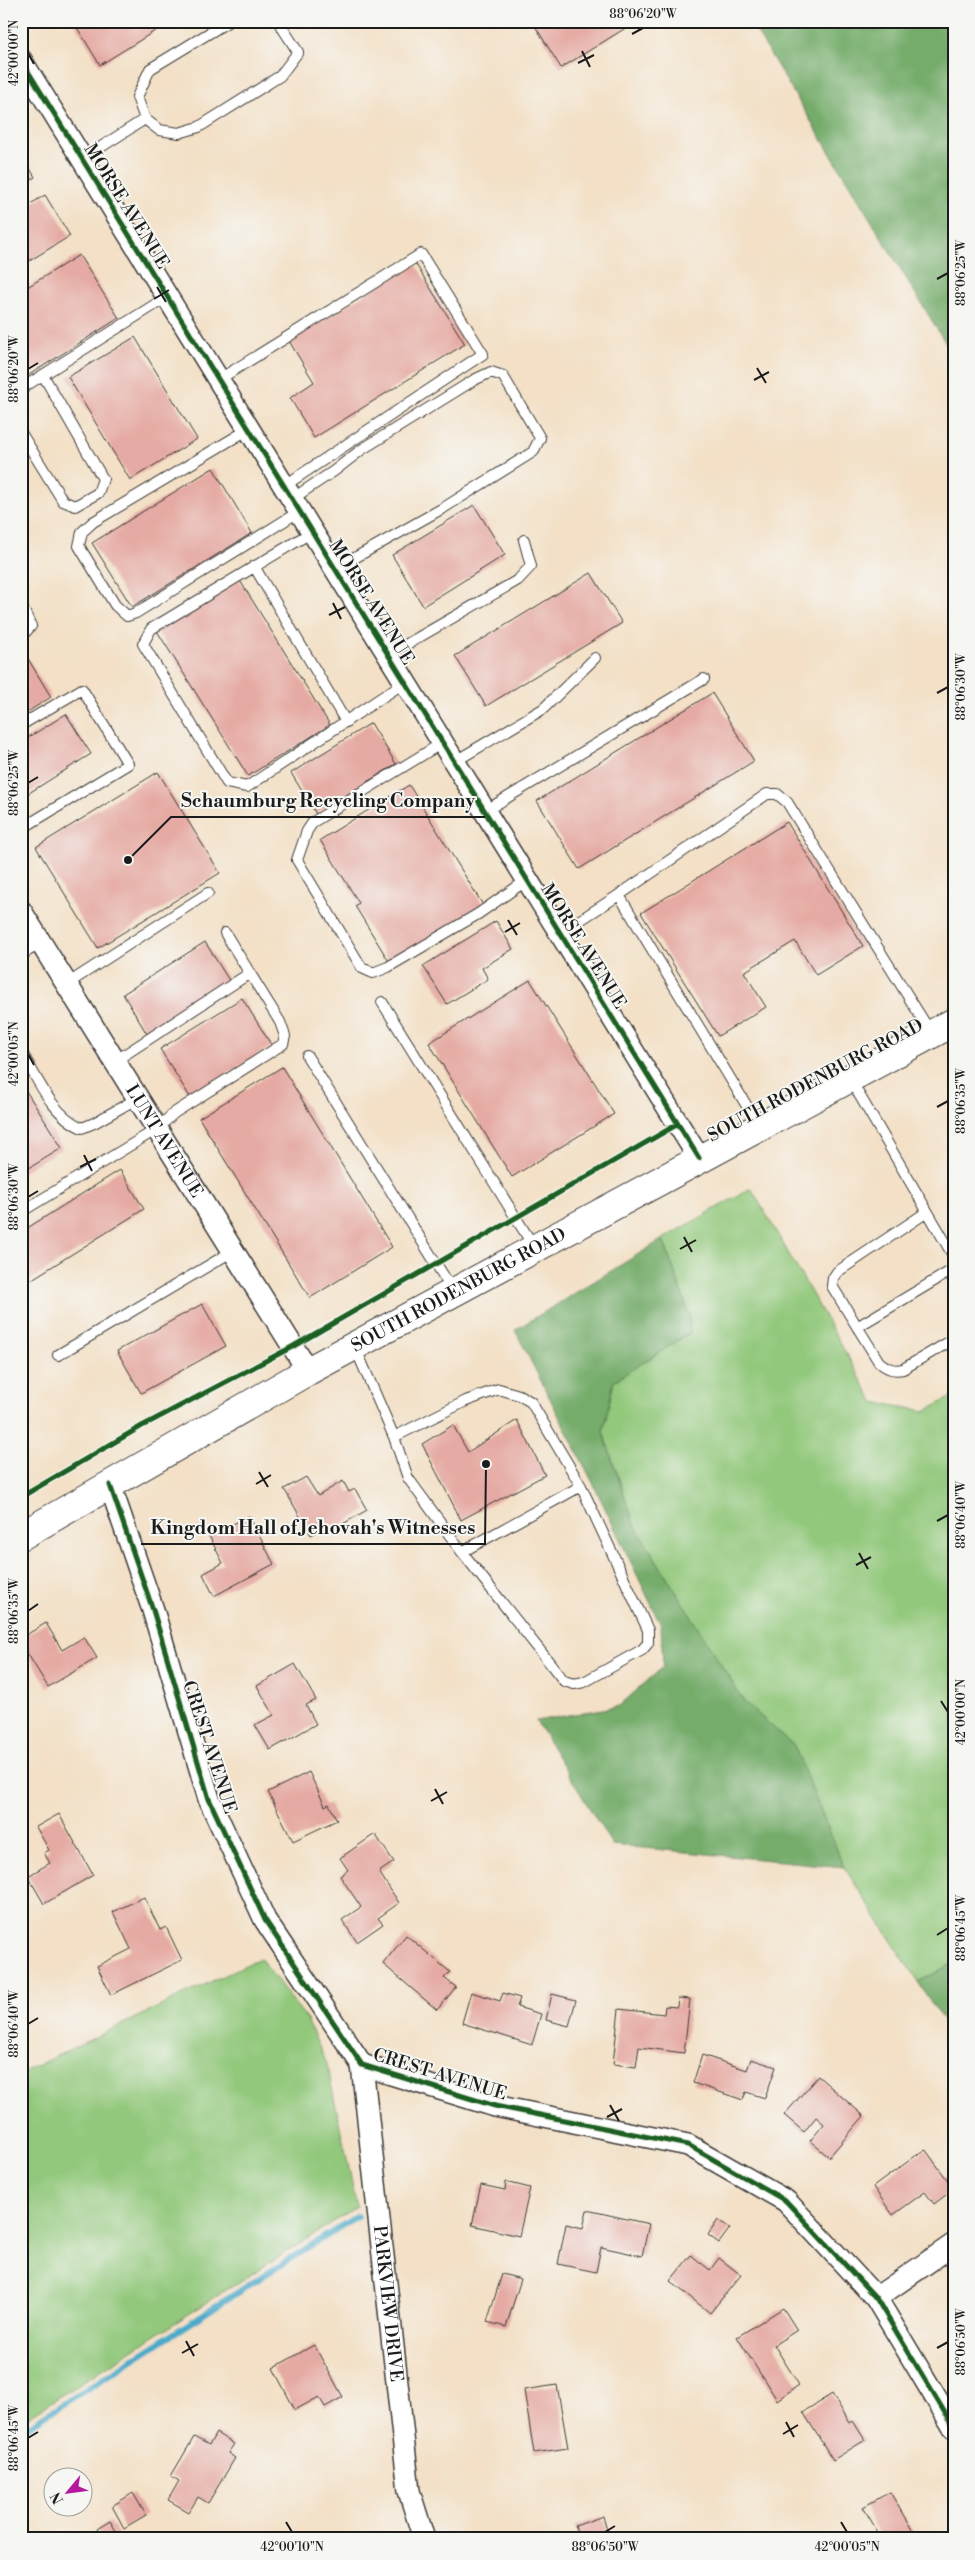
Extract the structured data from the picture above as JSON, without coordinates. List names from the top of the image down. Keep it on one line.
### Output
{"streets":{"street":["MORSE AVENUE","SOUTH RODENBURG ROAD","LUNT AVENUE","CREST AVENUE","PARKVIEW DRIVE"]},"crossings":[["MORSE AVENUE","SOUTH RODENBURG ROAD"],["SOUTH RODENBURG ROAD","LUNT AVENUE"],["SOUTH RODENBURG ROAD","CREST AVENUE"],["CREST AVENUE","PARKVIEW DRIVE"]],"places":["Schaumburg Recycling Company","Kingdom Hall of Jehovah's Witnesses"],"north":"bottom left","coordinates":["88°06'20\"W","42°00'00\"N","88°06'25\"W","88°06'30\"W","42°00'05\"N","88°06'35\"W","88°06'40\"W","88°06'45\"W","88°06'50\"W","42°00'10\"N"]}
